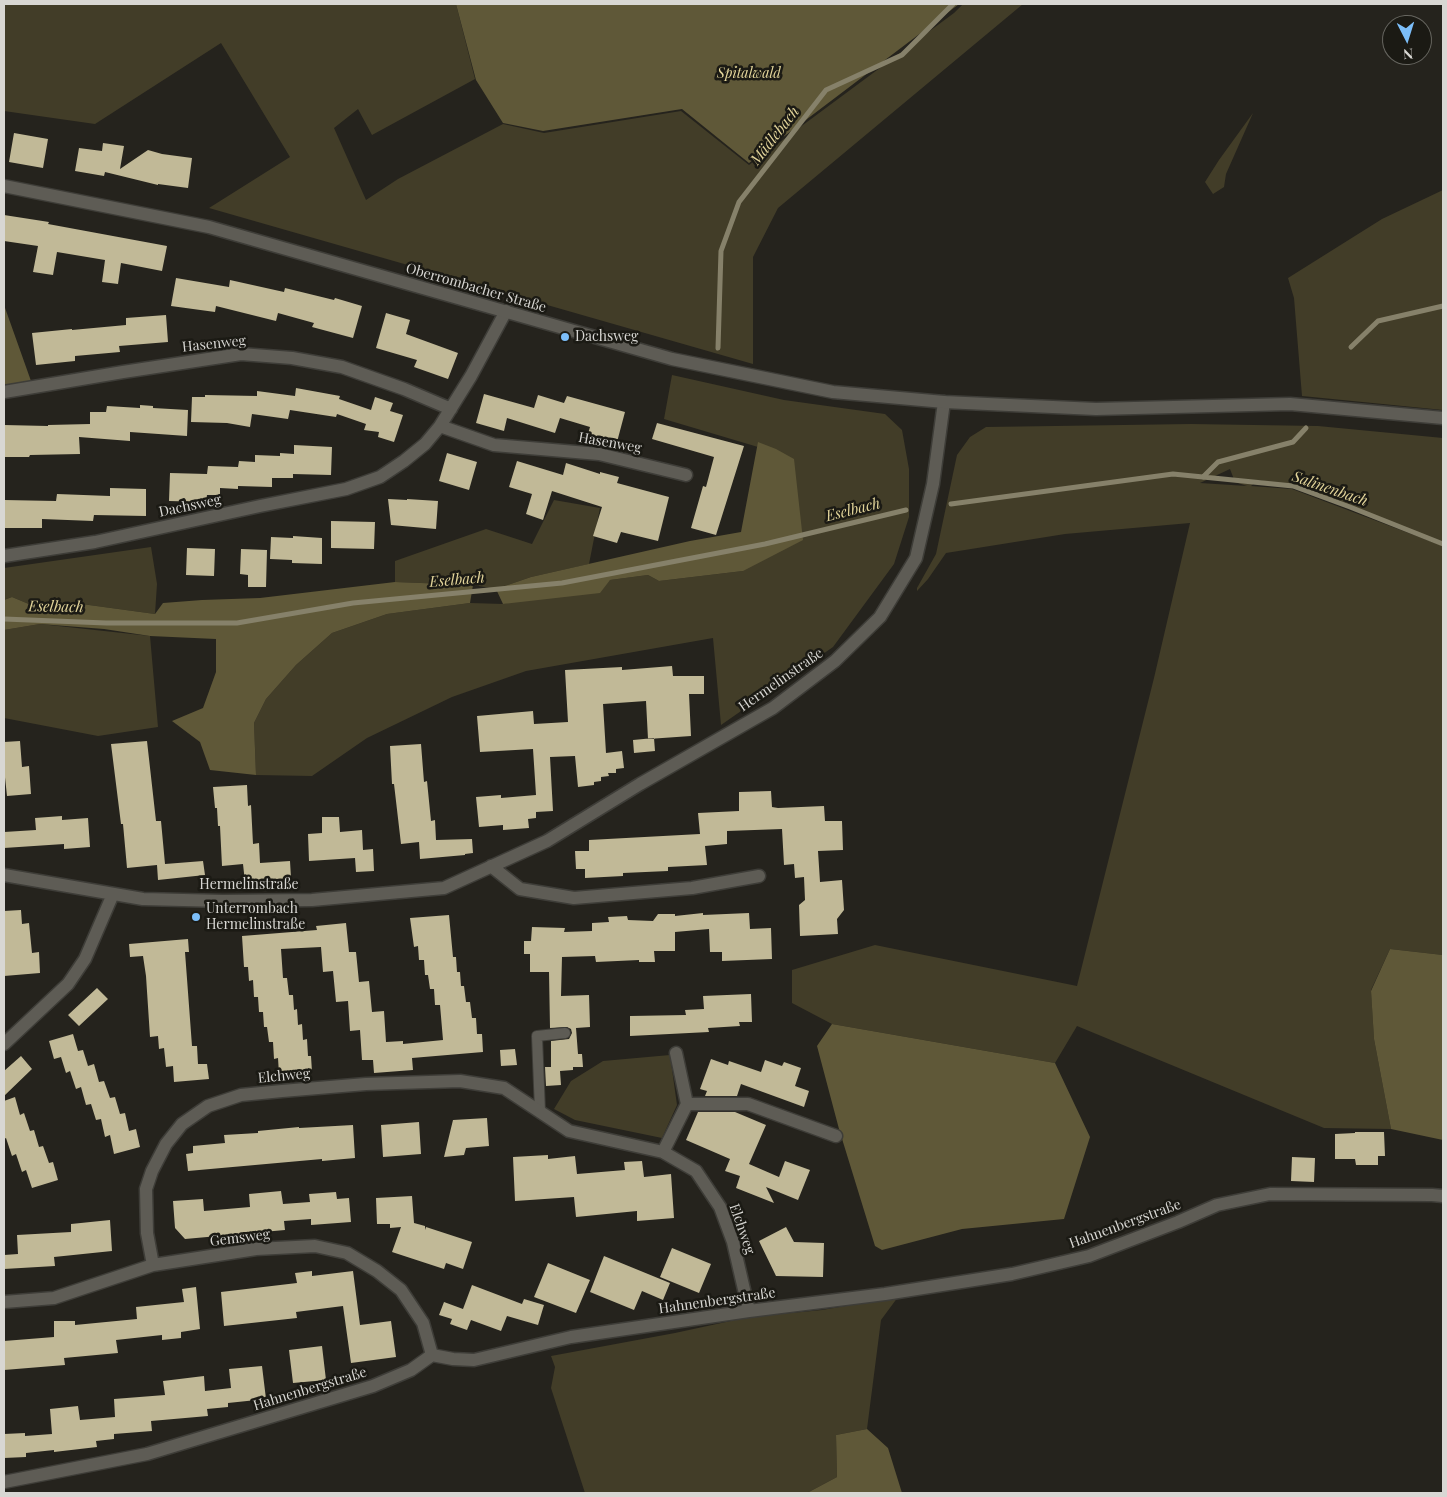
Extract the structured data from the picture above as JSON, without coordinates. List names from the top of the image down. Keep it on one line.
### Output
{"streets":{"street":["Oberrombacher Straße","Hasenweg","Dachsweg","Hermelinstraße","Elchweg","Hahnenbergstraße","Gemsweg"]},"crossings":[["Oberrombacher Straße","Dachsweg"],["Oberrombacher Straße","Hermelinstraße"],["Hasenweg","Dachsweg"],["Elchweg","Hahnenbergstraße"],["Elchweg","Gemsweg"],["Hahnenbergstraße","Gemsweg"]],"water":["Mädlebach","Salinenbach","Eselbach"],"parks":["Spitalwald"],"places":["Dachsweg","Unterrombach Hermelinstraße"],"north":"bottom"}
